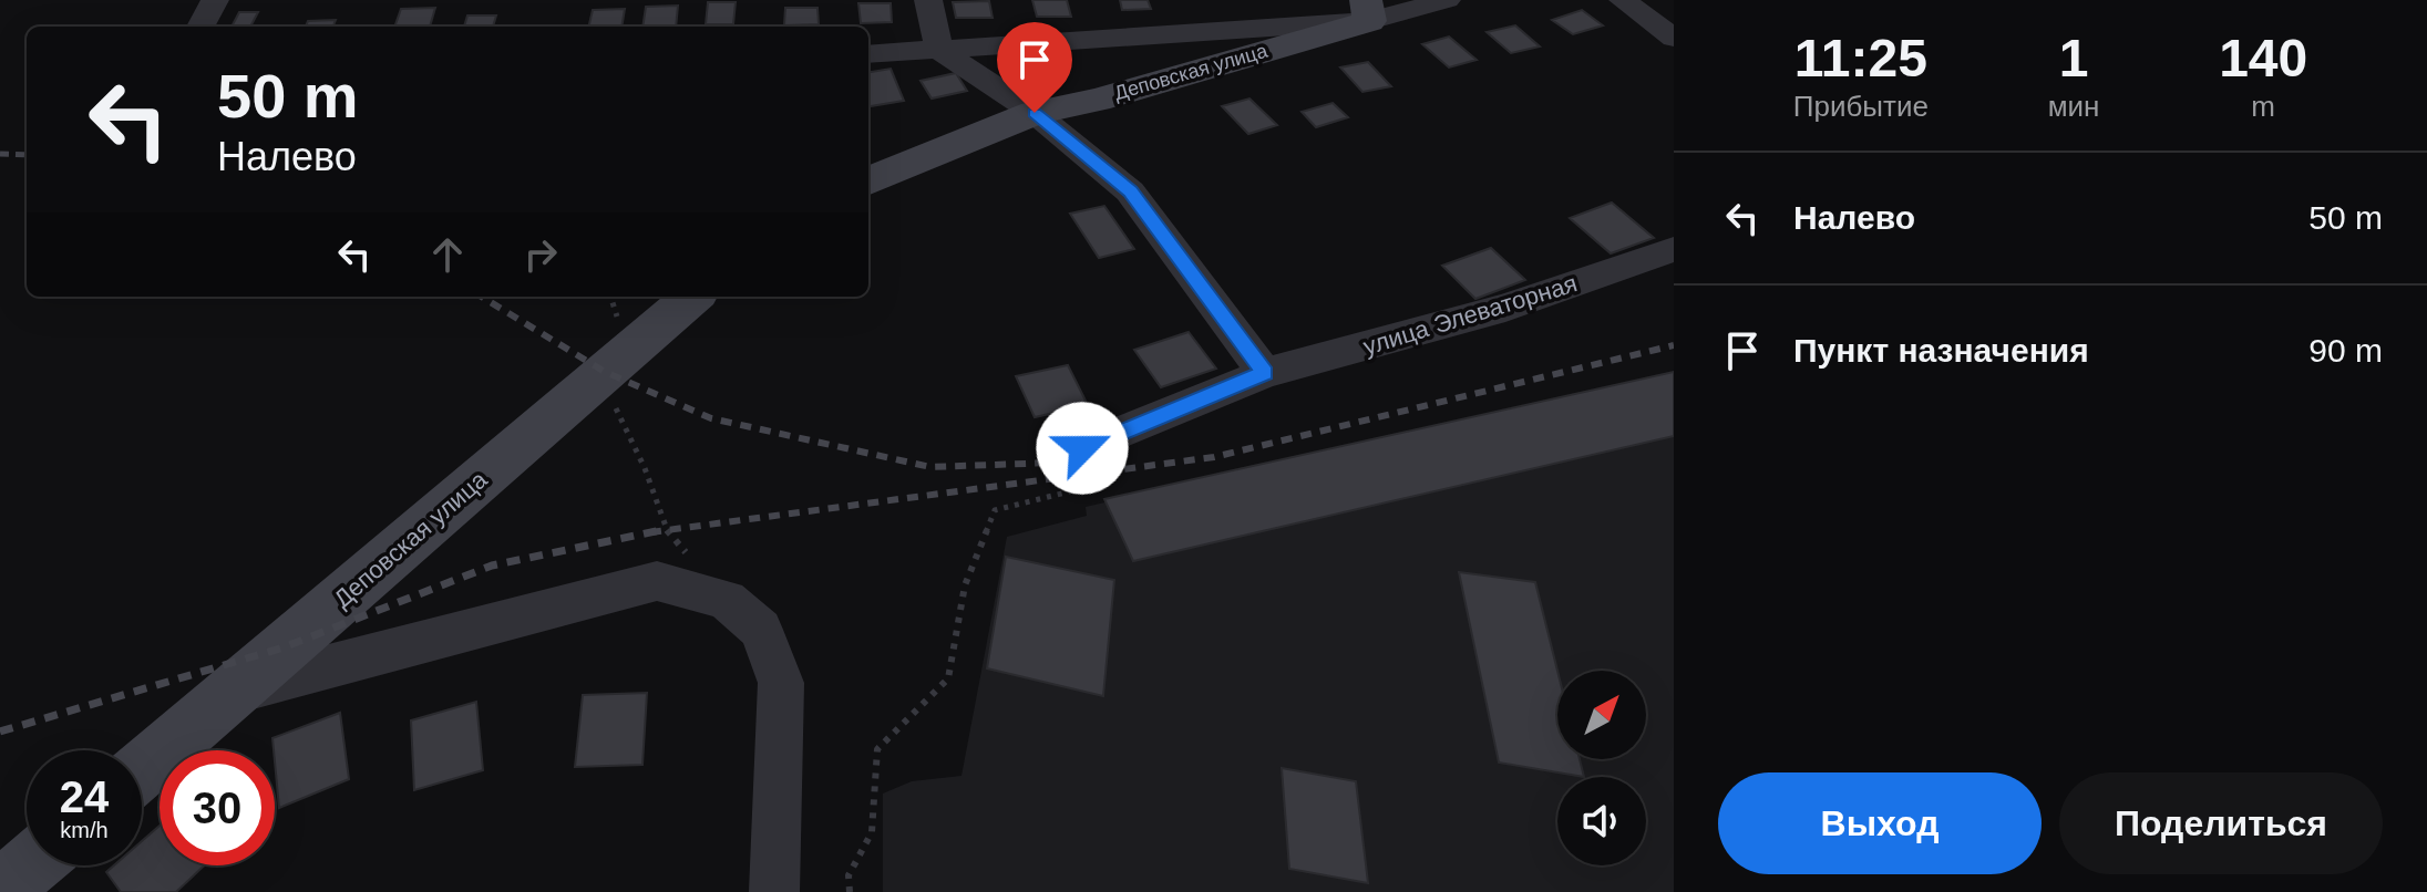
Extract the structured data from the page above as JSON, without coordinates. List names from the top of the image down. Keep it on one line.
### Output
{"streets":{"street":["Деповская улица","улица Элеваторная"]},"north":"top right","page":{"eta":["11:25","Прибытие","1","мин","140","m"],"turn":["50 m","Налево"],"list":[{"name":"Налево","value":"50 m"},{"name":"Пункт назначения","value":"90 m"}],"speed":"24 km/h","limit":"30","buttons":["Выход","Поделиться"]}}
